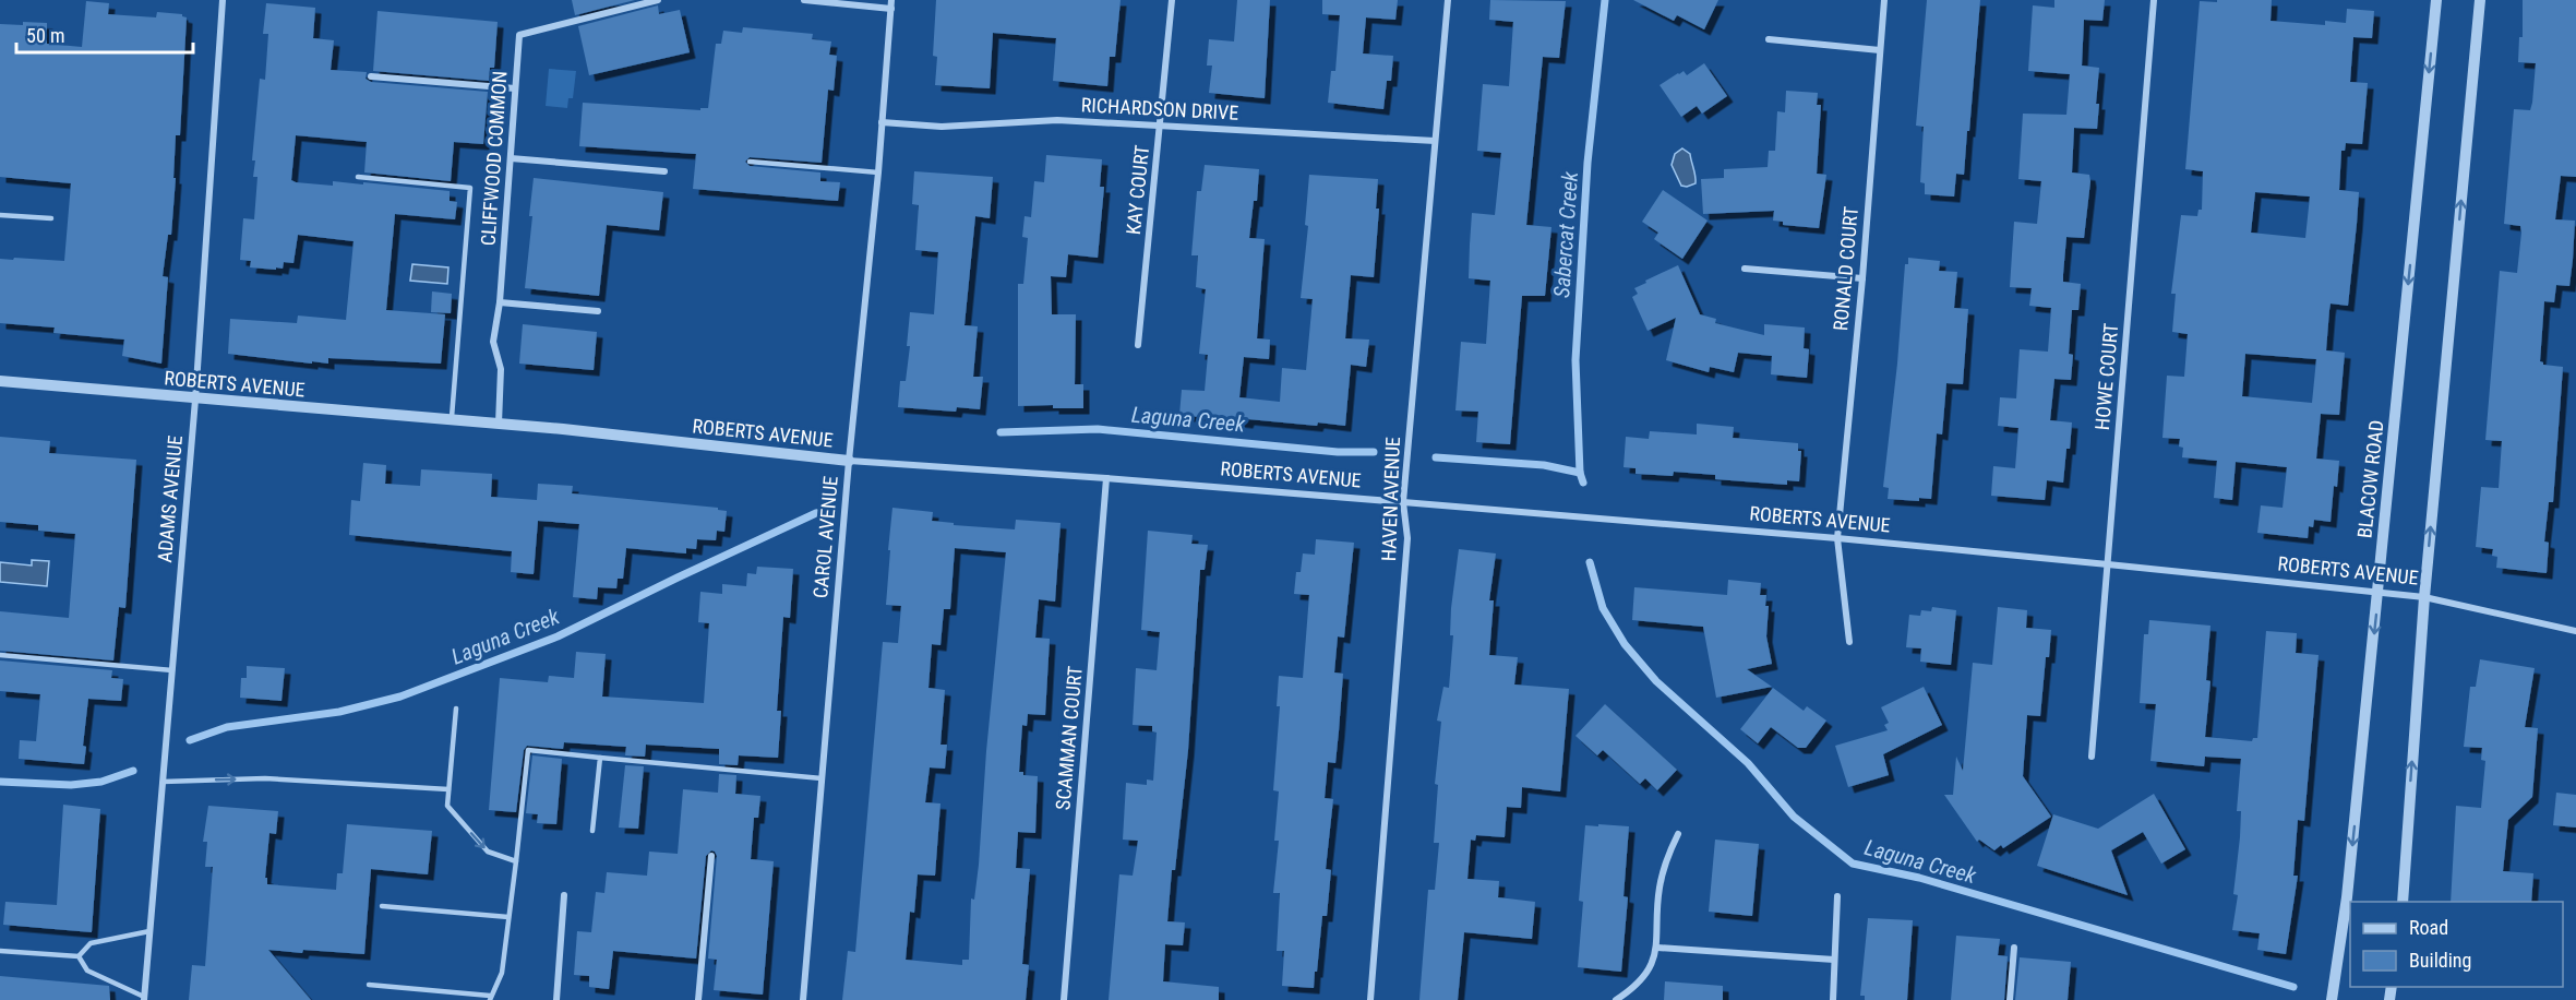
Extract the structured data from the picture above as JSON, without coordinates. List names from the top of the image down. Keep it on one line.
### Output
{"streets":{"street":["RICHARDSON DRIVE","CLIFFWOOD COMMON","KAY COURT","RONALD COURT","HOWE COURT","ROBERTS AVENUE","BLACOW ROAD","ADAMS AVENUE","HAVEN AVENUE","CAROL AVENUE","SCAMMAN COURT"]},"crossings":[["RICHARDSON DRIVE","KAY COURT"],["RICHARDSON DRIVE","HAVEN AVENUE"],["RICHARDSON DRIVE","CAROL AVENUE"],["CLIFFWOOD COMMON","ROBERTS AVENUE"],["RONALD COURT","ROBERTS AVENUE"],["HOWE COURT","ROBERTS AVENUE"],["ROBERTS AVENUE","BLACOW ROAD"],["ROBERTS AVENUE","ADAMS AVENUE"],["ROBERTS AVENUE","HAVEN AVENUE"],["ROBERTS AVENUE","CAROL AVENUE"],["ROBERTS AVENUE","SCAMMAN COURT"]],"water":["Sabercat Creek","Laguna Creek"],"legend":["Road","Building"],"scale_bar":"50 m"}
